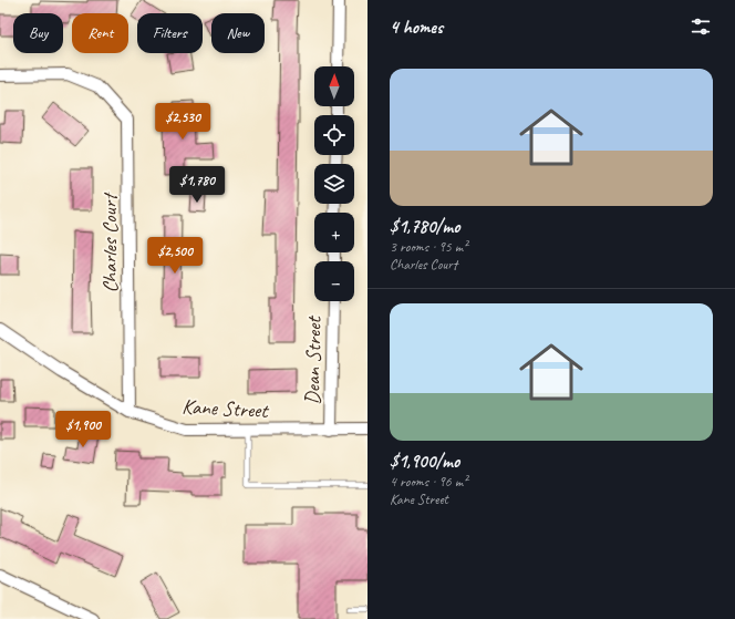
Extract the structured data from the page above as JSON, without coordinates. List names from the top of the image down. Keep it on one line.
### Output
{"streets":{"street":["Charles Court","Dean Street","Kane Street"]},"crossings":[["Charles Court","Kane Street"],["Dean Street","Kane Street"]],"north":"top","page":{"heading":"4 homes","chip":["Buy","Rent","Filters","New"],"list":[{"name":"$1,780/mo","note":"3 rooms · 95 m² · Charles Court"},{"name":"$1,900/mo","note":"4 rooms · 96 m² · Kane Street"}],"map_buttons":["+","−"],"price":["$2,530","$1,780","$2,500","$1,900"]}}
